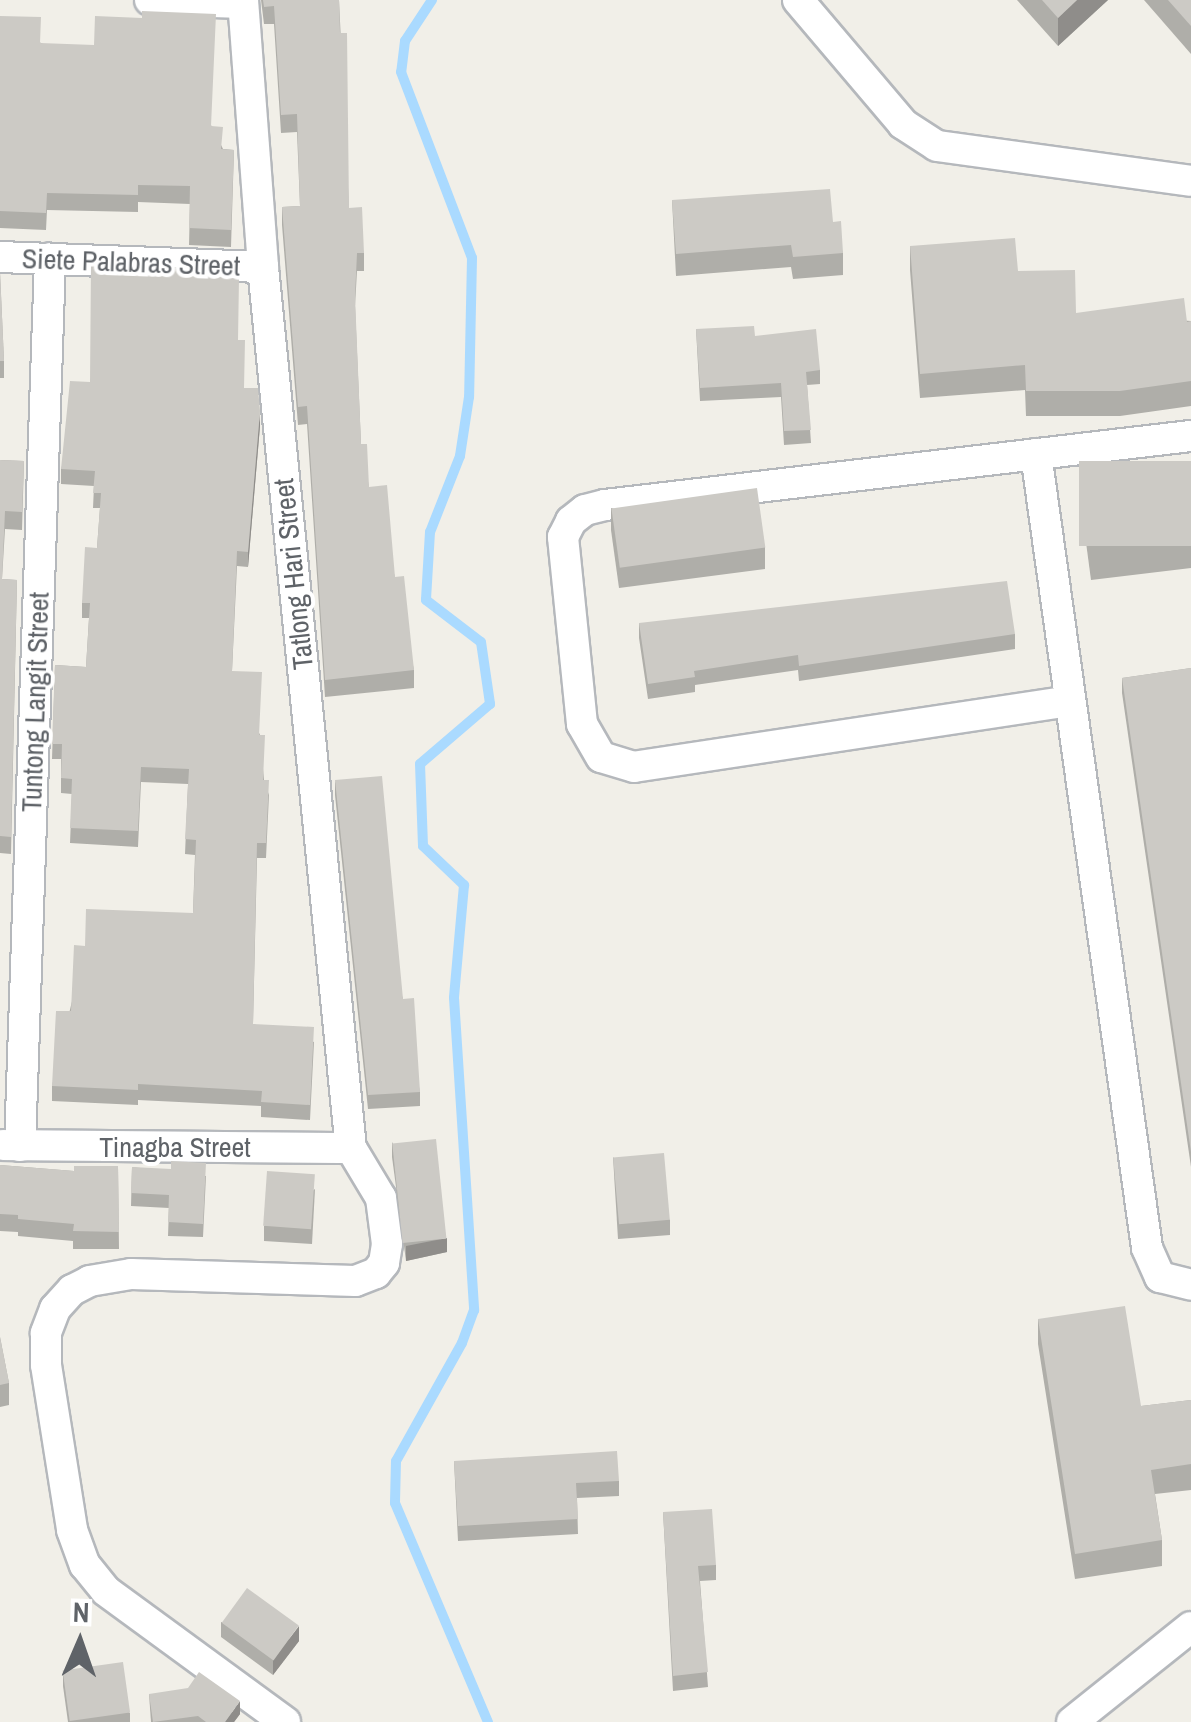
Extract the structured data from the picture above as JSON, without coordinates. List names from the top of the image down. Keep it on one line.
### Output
{"streets":{"street":["Siete Palabras Street","Tatlong Hari Street","Tuntong Langit Street","Tinagba Street"]},"crossings":[["Siete Palabras Street","Tatlong Hari Street"],["Siete Palabras Street","Tuntong Langit Street"],["Tatlong Hari Street","Tinagba Street"],["Tuntong Langit Street","Tinagba Street"]],"north":"top"}
